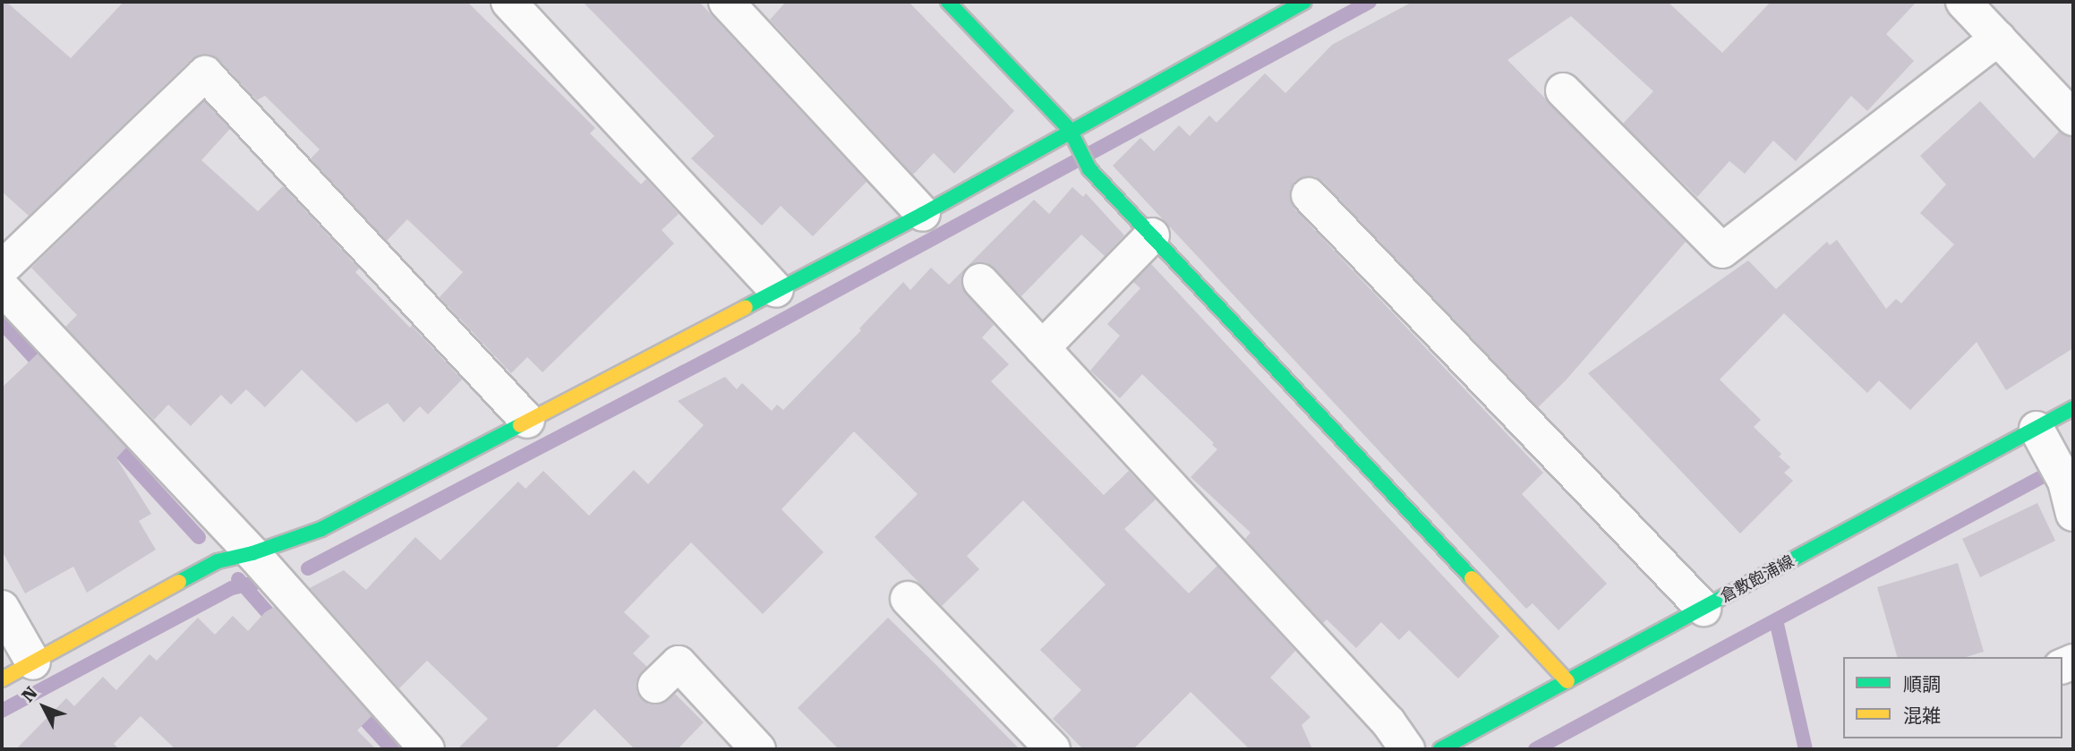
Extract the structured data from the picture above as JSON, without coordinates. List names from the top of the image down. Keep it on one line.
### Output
{"streets":{"street":["倉敷飽浦線"]},"legend":["順調","混雑"],"north":"top left"}
